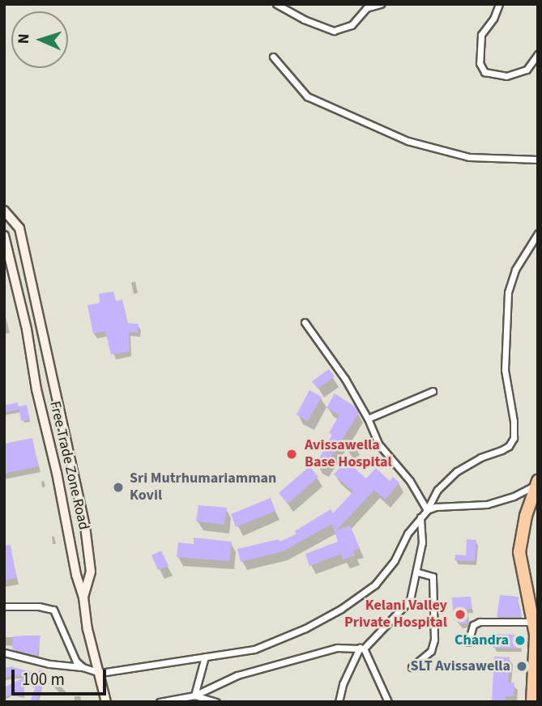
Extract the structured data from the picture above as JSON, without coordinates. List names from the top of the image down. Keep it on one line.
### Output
{"streets":{"street":["Free Trade Zone Road"]},"places":["Avissawella Base Hospital","Sri Mutrhumariamman Kovil","Kelani Valley Private Hospital","Chandra","SLT Avissawella"],"scale_bar":"100 m","north":"left"}
